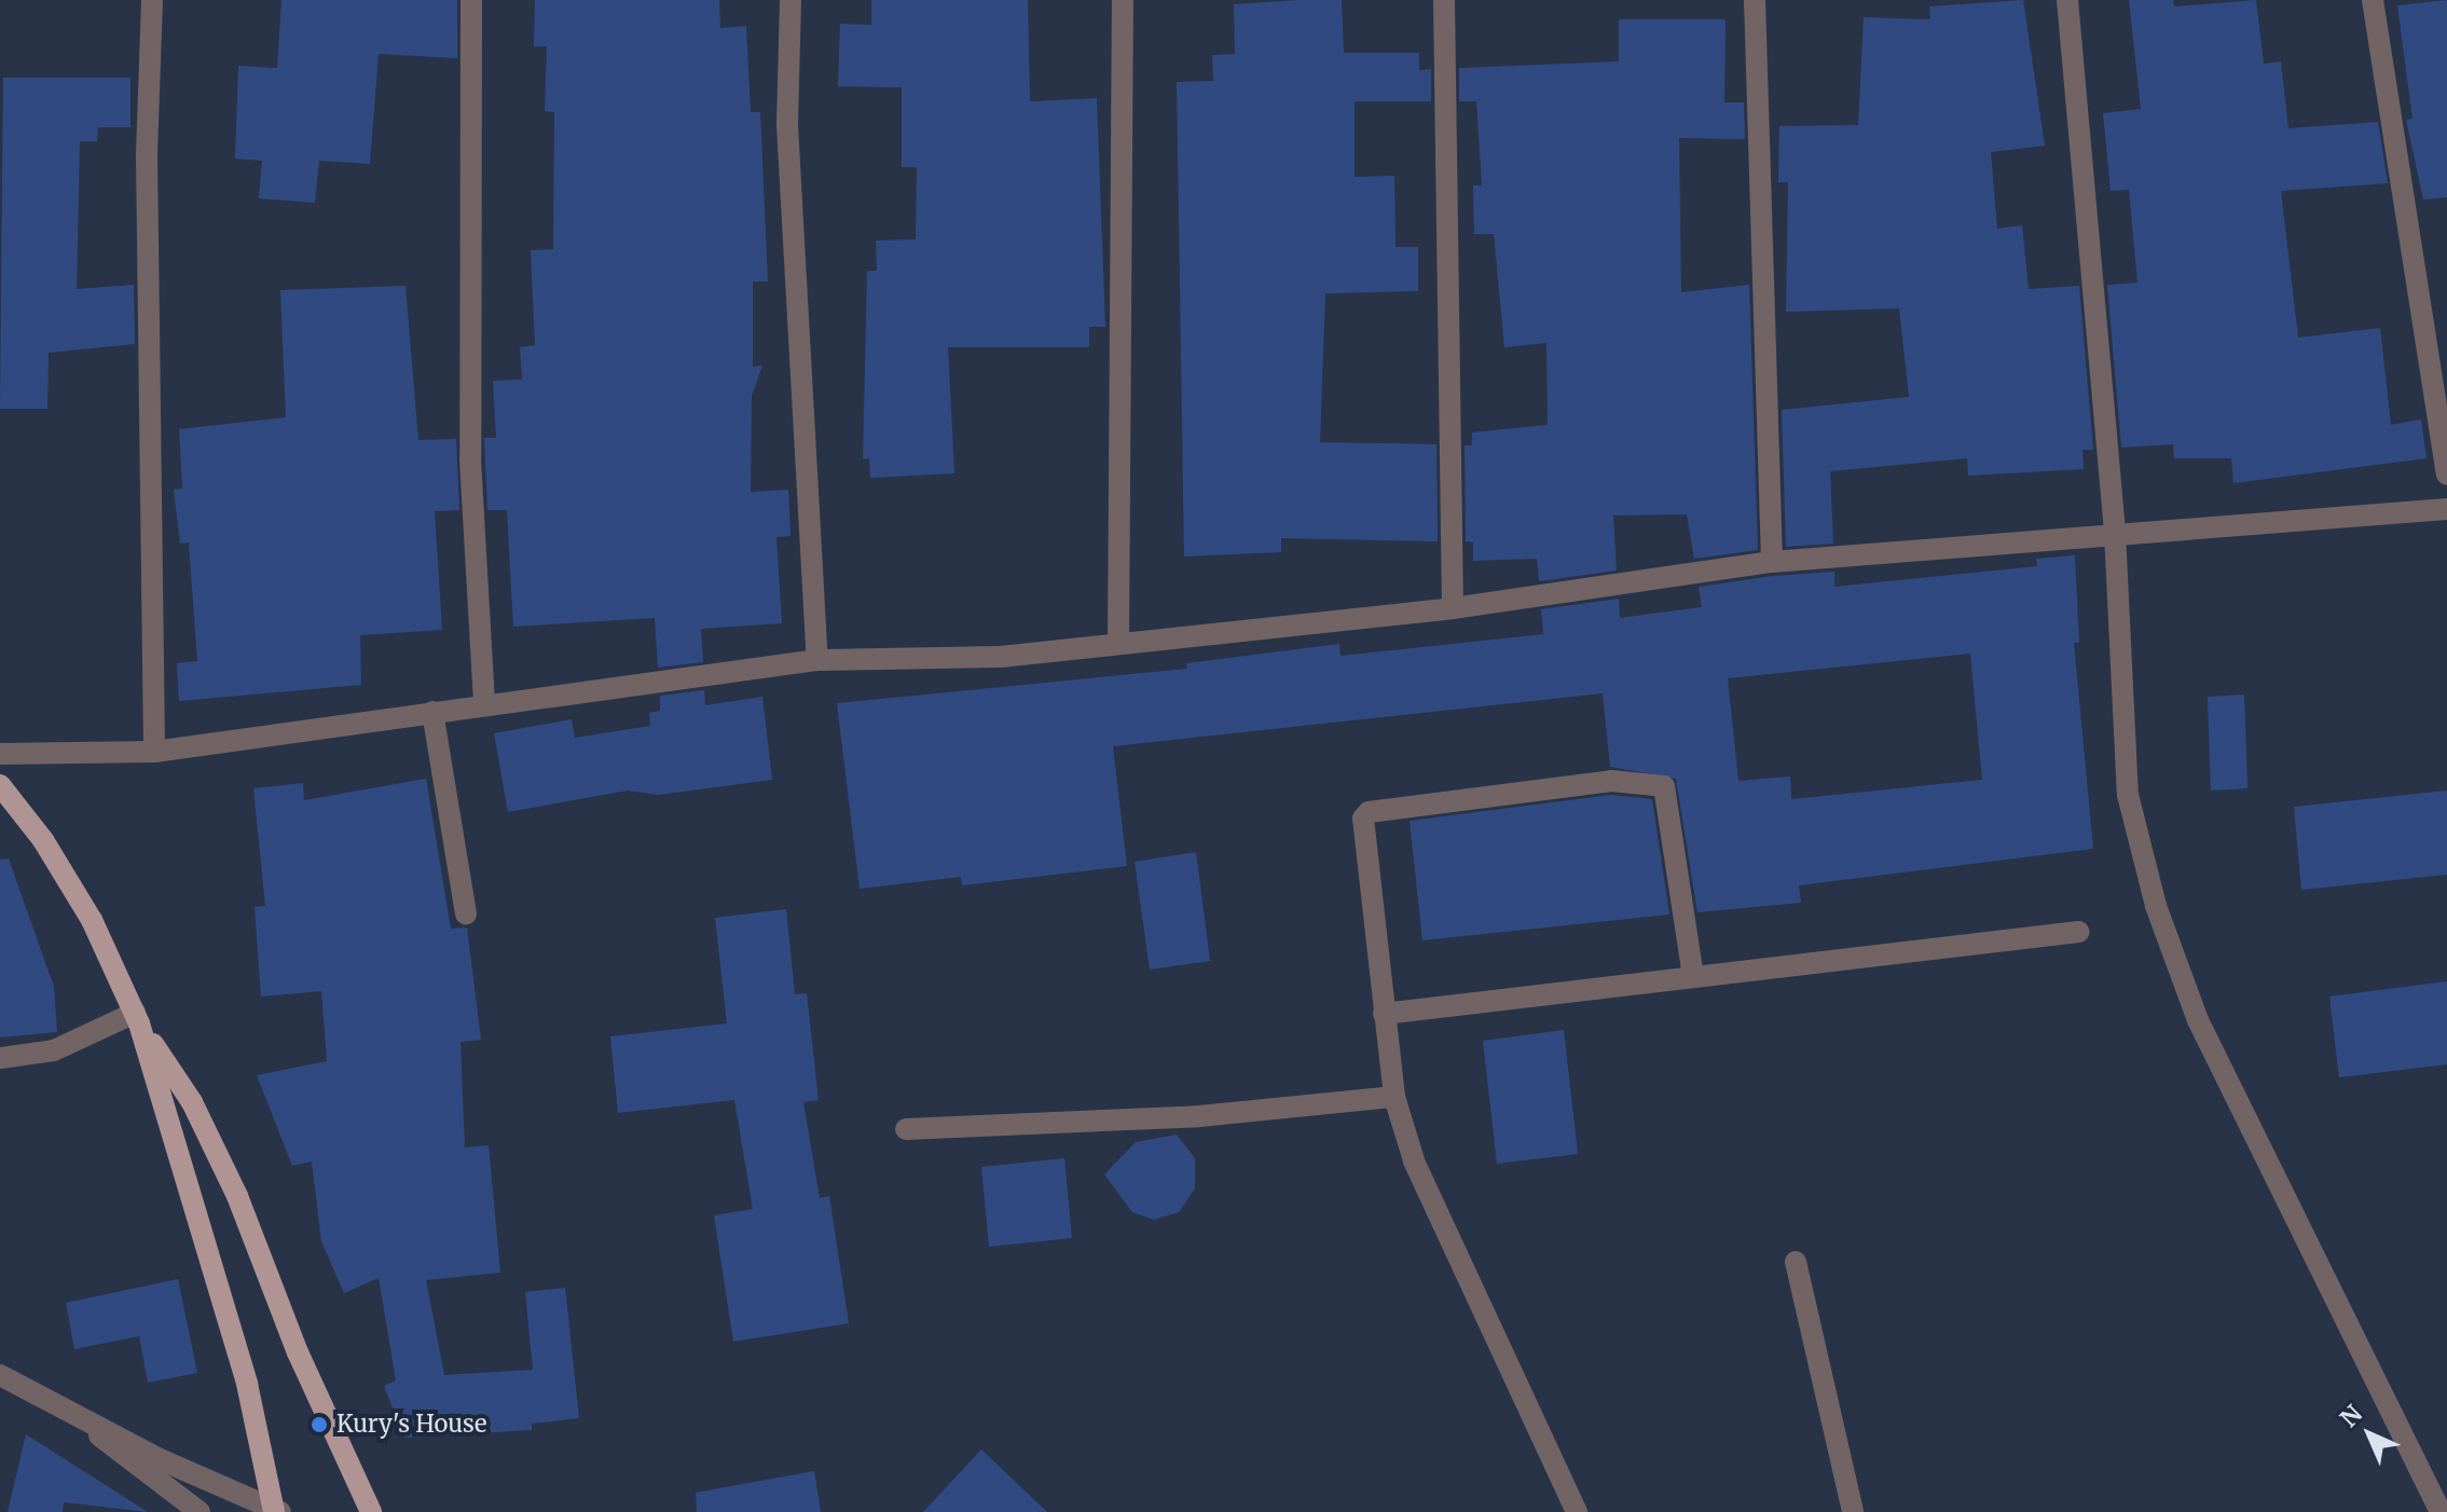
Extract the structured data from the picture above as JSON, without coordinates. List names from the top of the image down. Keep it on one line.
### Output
{"places":["Kury's House"],"north":"top left"}
